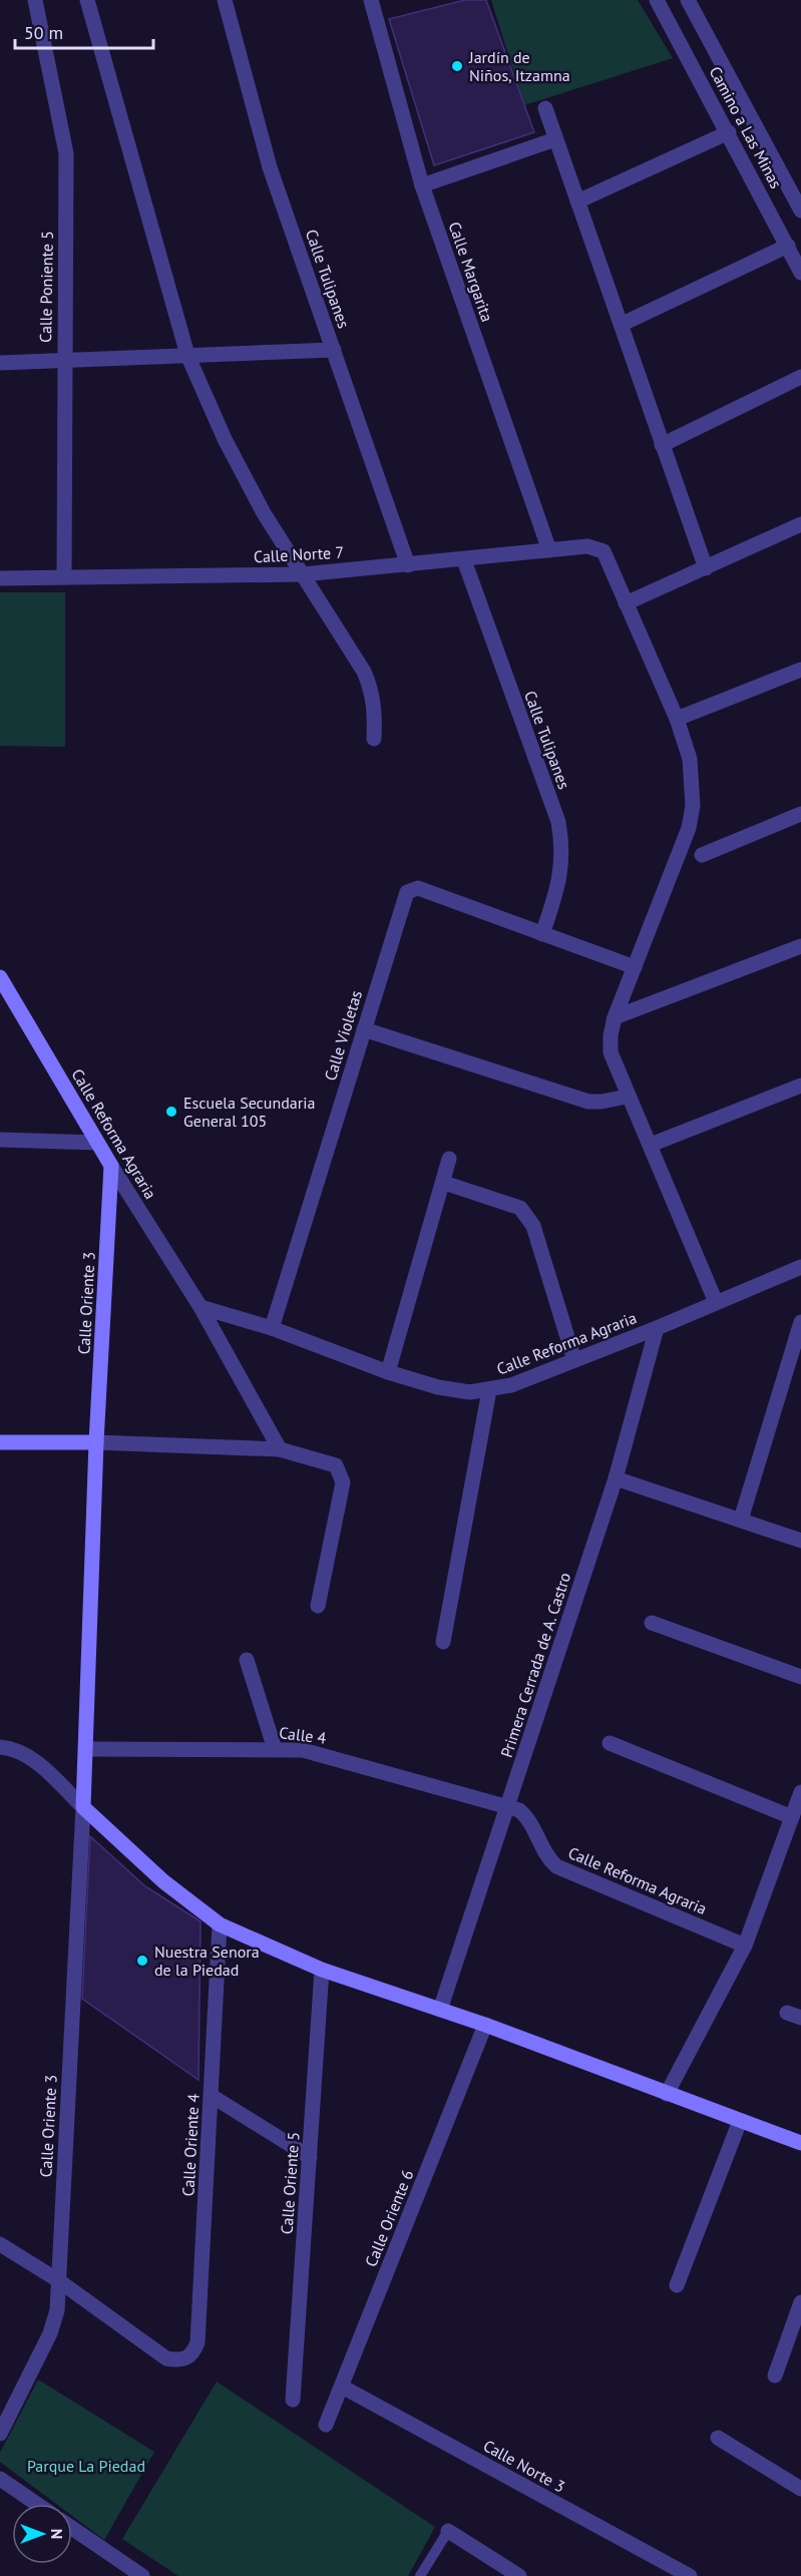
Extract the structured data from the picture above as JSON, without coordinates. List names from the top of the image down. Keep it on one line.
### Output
{"streets":{"main road":["Calle Reforma Agraria","Calle Oriente 3"],"street":["Camino a Las Minas","Calle Margarita","Calle Tulipanes","Calle Poniente 5","Calle Norte 7","Calle Violetas","Primera Cerrada de A. Castro","Calle 4","Calle Oriente 4","Calle Oriente 5","Calle Oriente 6","Calle Norte 3"]},"crossings":[["Calle Margarita","Calle Norte 7"],["Calle Tulipanes","Calle Norte 7"],["Calle Tulipanes","Calle Violetas"],["Calle Poniente 5","Calle Norte 7"],["Calle Violetas","Calle Reforma Agraria"],["Calle Reforma Agraria","Calle Oriente 3"],["Calle Reforma Agraria","Primera Cerrada de A. Castro"],["Calle Reforma Agraria","Calle 4"],["Calle Oriente 3","Calle 4"],["Calle Oriente 3","Calle Oriente 4"],["Primera Cerrada de A. Castro","Calle 4"],["Calle Oriente 6","Calle Norte 3"]],"parks":["Parque La Piedad"],"places":["Jardín de Niños, Itzamna","Escuela Secundaria General 105","Nuestra Senora de la Piedad"],"scale_bar":"50 m","north":"right"}
